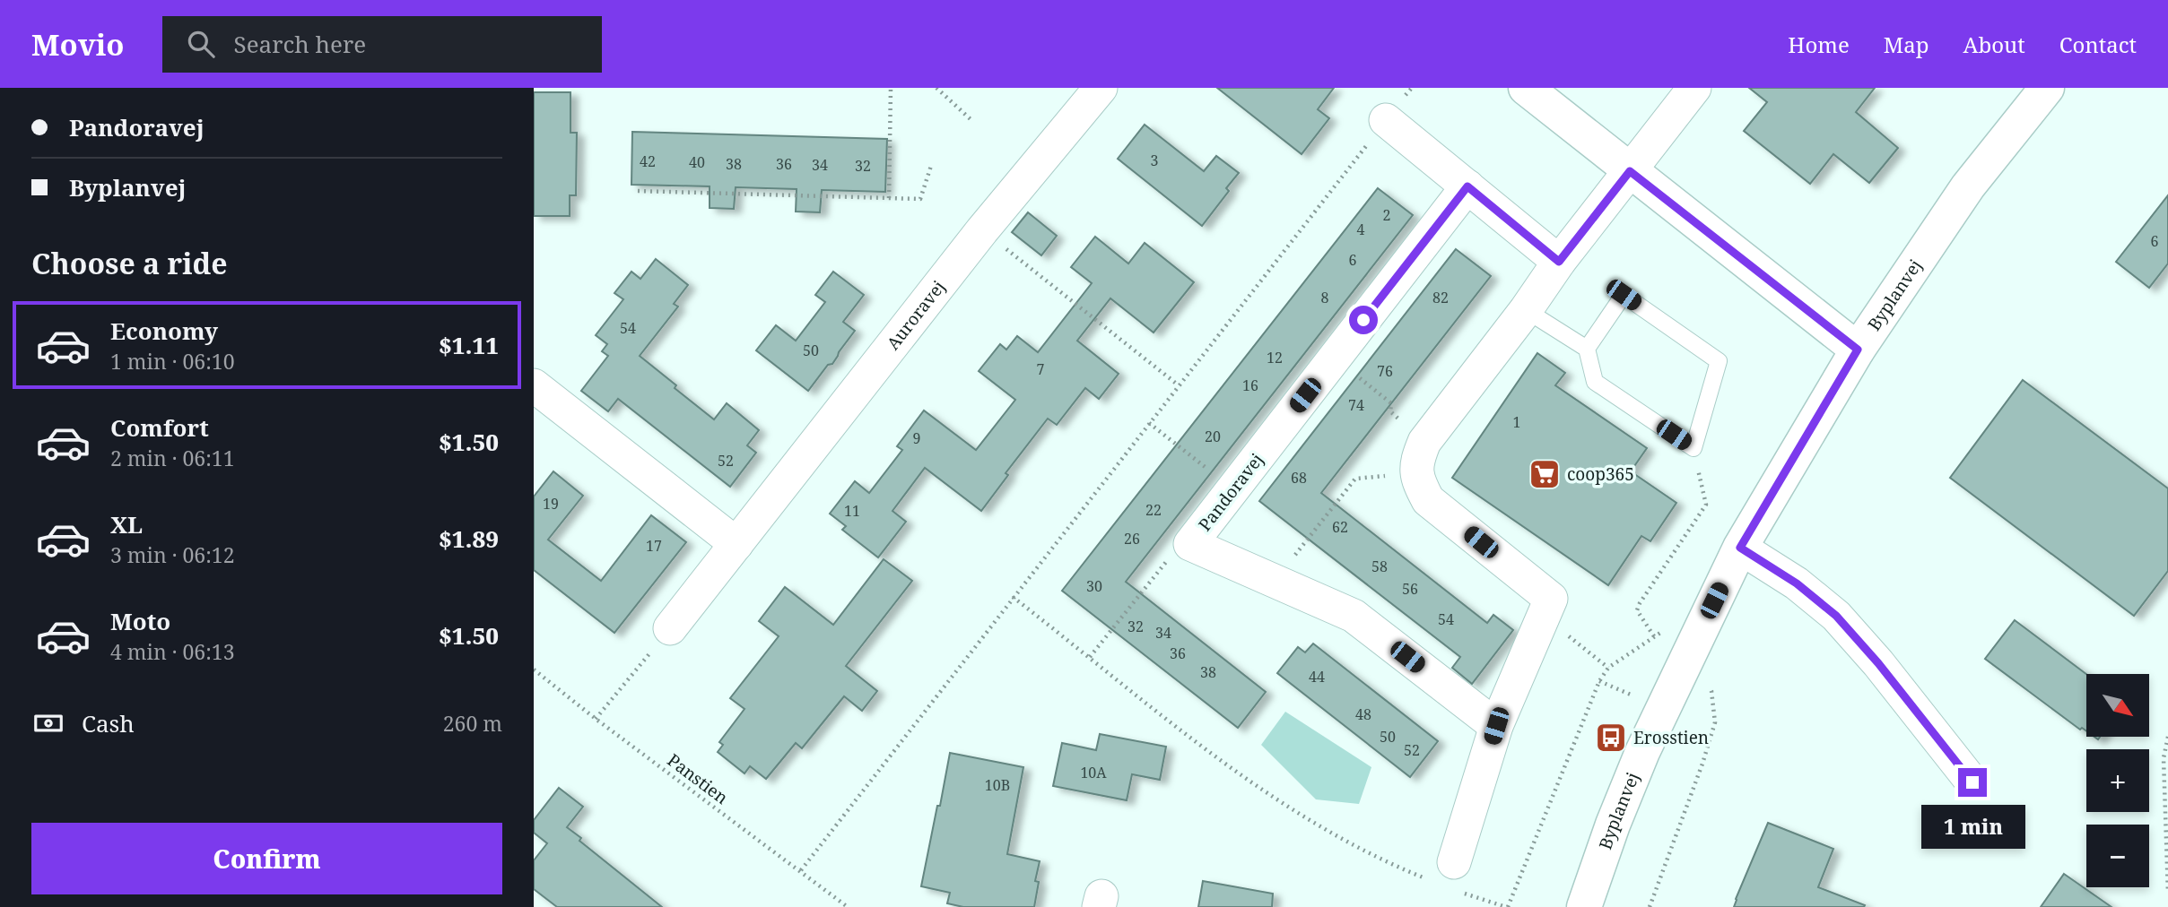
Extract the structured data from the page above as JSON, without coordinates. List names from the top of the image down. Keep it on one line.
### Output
{"streets":{"street":["Byplanvej","Auroravej","Pandoravej"],"path":["Panstien"]},"places":{"supermarket":["coop365"],"bus stop":["Erosstien"]},"house_numbers":["3","42","40","38","36","34","32","2","4","6","6","8","82","54","50","12","7","76","16","74","1","20","9","52","68","19","22","11","62","26","17","58","30","56","54","32","34","36","38","44","48","50","52","10A","10B"],"north":"bottom right","page":{"header":"Movio","search":"Search here","nav":["Home","Map","About","Contact"],"banner":["Pandoravej","Byplanvej"],"heading":"Choose a ride","list":[{"name":"Economy","note":"1 min · 06:10","value":"$1.11"},{"name":"Comfort","note":"2 min · 06:11","value":"$1.50"},{"name":"XL","note":"3 min · 06:12","value":"$1.89"},{"name":"Moto","note":"4 min · 06:13","value":"$1.50"}],"map_buttons":["+","−"],"pay":["Cash","260 m"],"bubble":"1 min","buttons":"Confirm"}}
